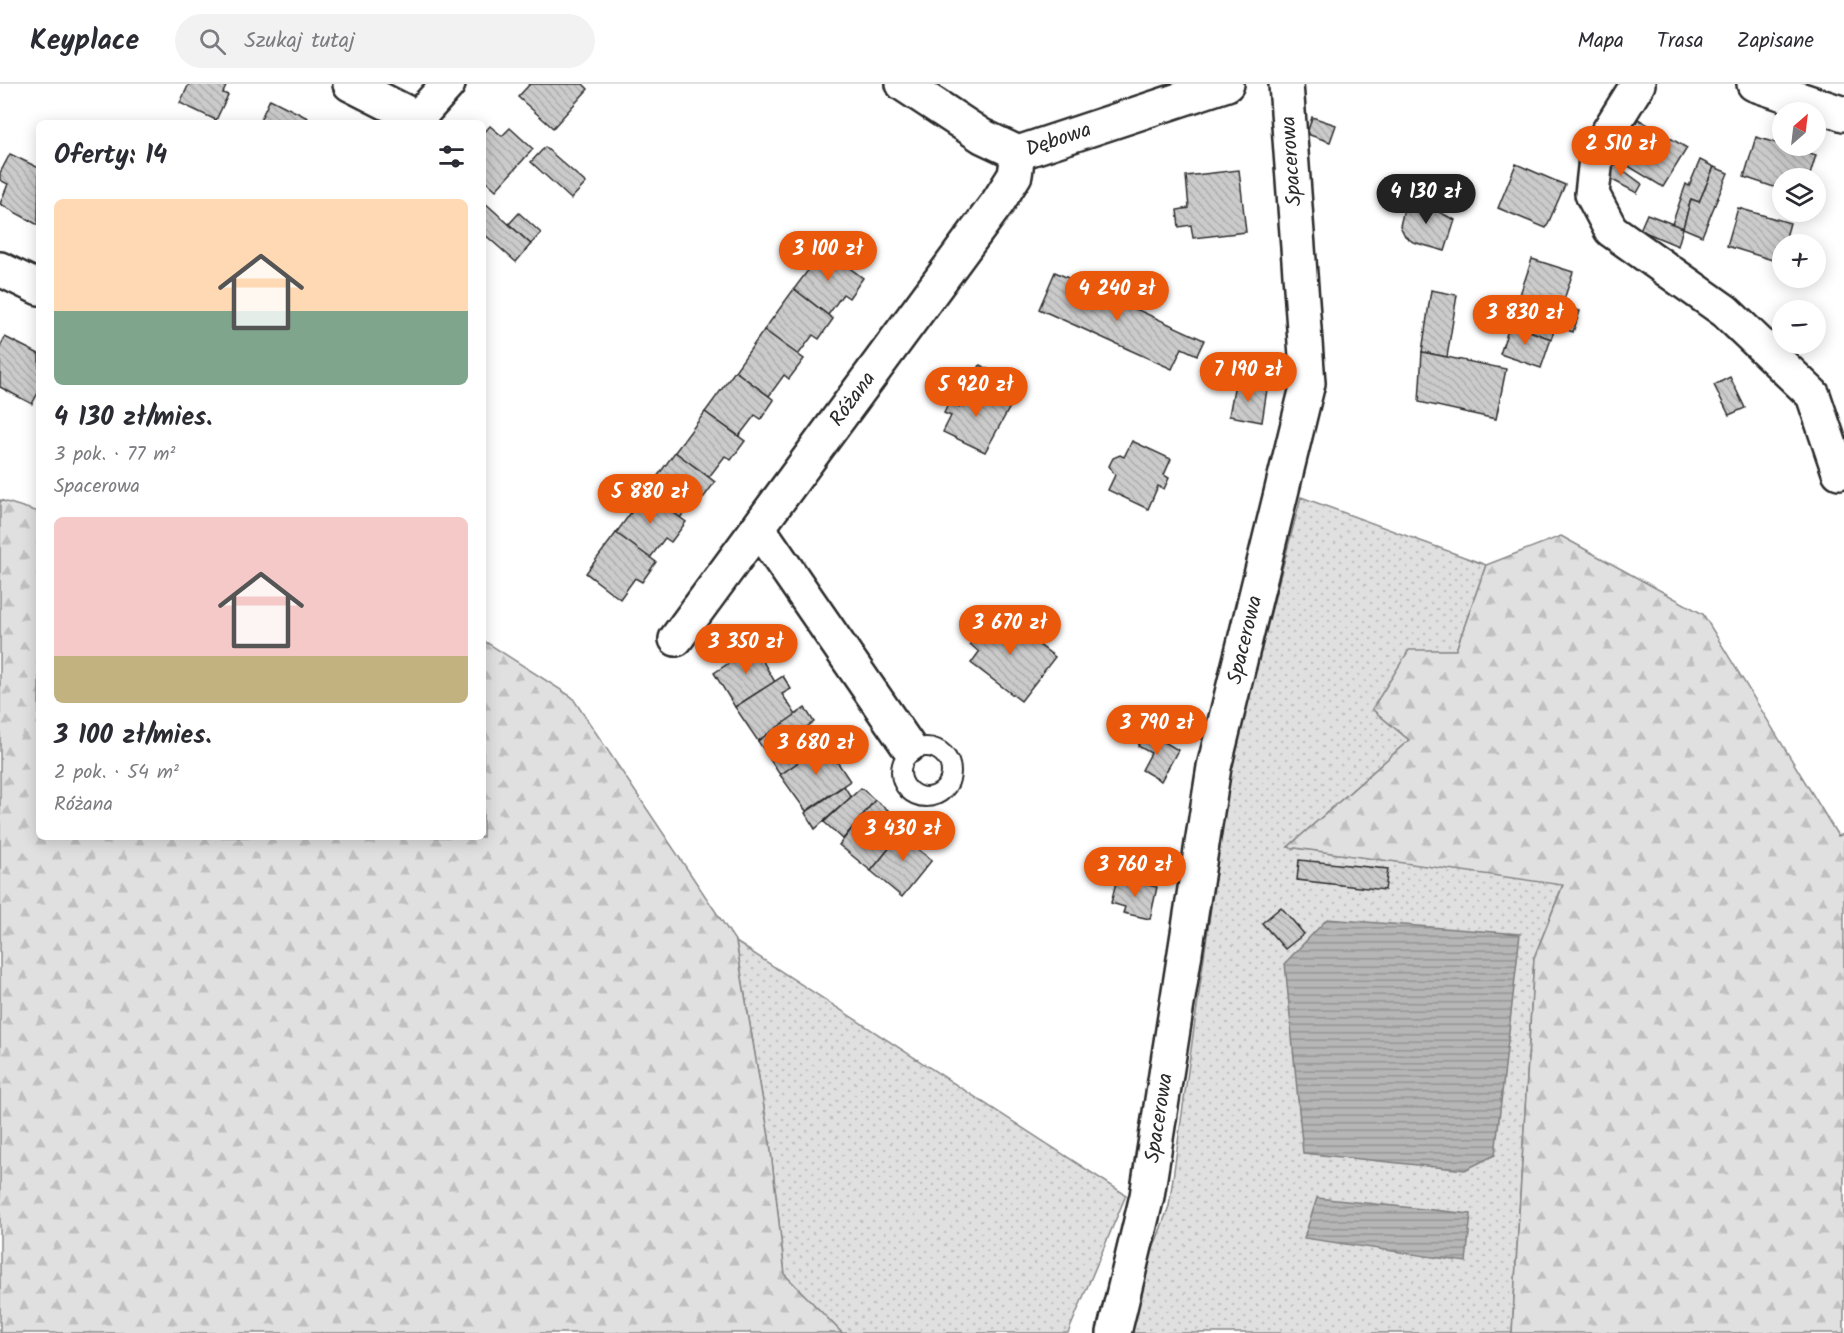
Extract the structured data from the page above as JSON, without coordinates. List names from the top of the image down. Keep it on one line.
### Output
{"streets":{"street":["Dębowa","Spacerowa","Różana"]},"crossings":[["Dębowa","Różana"]],"north":"top right","page":{"header":"Keyplace","search":"Szukaj tutaj","nav":["Mapa","Trasa","Zapisane"],"map_buttons":["+","−"],"heading":"Oferty: 14","price":["2 510 zł","4 130 zł","3 100 zł","4 240 zł","3 830 zł","7 190 zł","5 920 zł","5 880 zł","3 670 zł","3 350 zł","3 790 zł","3 680 zł","3 430 zł","3 760 zł"],"list":[{"name":"4 130 zł/mies.","note":"3 pok. · 77 m² · Spacerowa"},{"name":"3 100 zł/mies.","note":"2 pok. · 54 m² · Różana"}]}}
